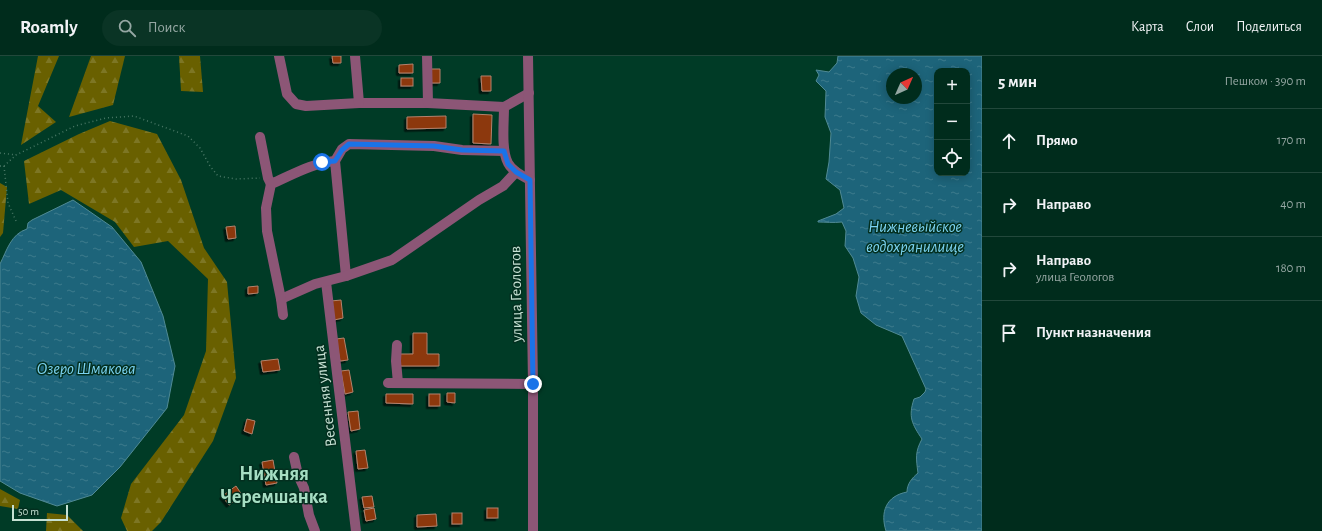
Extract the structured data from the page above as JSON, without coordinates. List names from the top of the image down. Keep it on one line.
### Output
{"streets":{"street":["улица Геологов","Весенняя улица"]},"districts":["Нижняя Черемшанка"],"water":["Нижневыйское водохранилище","Озеро Шмакова"],"scale_bar":"50 m","north":"top right","page":{"header":"Roamly","search":"Поиск","nav":["Карта","Слои","Поделиться"],"heading":["5 мин","Пешком · 390 m"],"map_buttons":["+","−"],"list":[["Прямо","170 m"],["Направо","40 m"],["Направо","улица Геологов","180 m"],"Пункт назначения"],"scale":"50 m"}}
